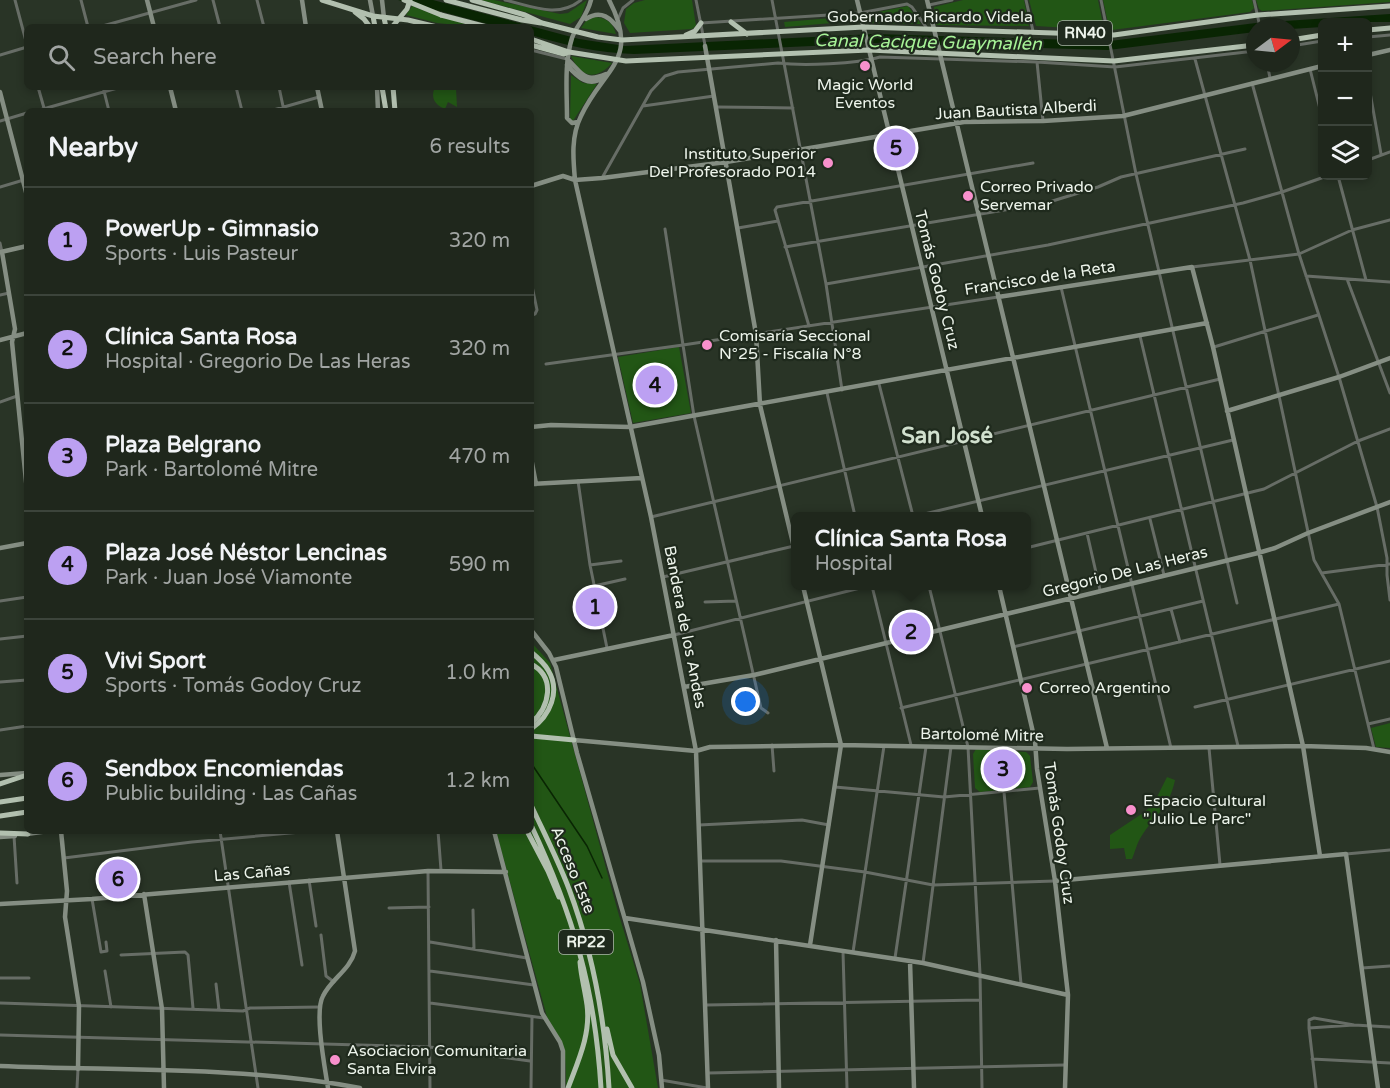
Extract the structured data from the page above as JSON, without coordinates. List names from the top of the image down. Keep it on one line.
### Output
{"streets":{"highway":["Gobernador Ricardo Videla","RN40","Acceso Este","RP22"],"street":["Juan Bautista Alberdi","Francisco de la Reta","Tomás Godoy Cruz","Gregorio De Las Heras","Bandera de los Andes","Bartolomé Mitre","Las Cañas"]},"crossings":[["Gobernador Ricardo Videla","Tomás Godoy Cruz"],["Juan Bautista Alberdi","Tomás Godoy Cruz"],["Juan Bautista Alberdi","Bandera de los Andes"],["Francisco de la Reta","Tomás Godoy Cruz"],["Francisco de la Reta","Bandera de los Andes"],["Tomás Godoy Cruz","Gregorio De Las Heras"],["Tomás Godoy Cruz","Bartolomé Mitre"],["Gregorio De Las Heras","Bandera de los Andes"],["Bandera de los Andes","Bartolomé Mitre"]],"districts":["San José"],"water":["Canal Cacique Guaymallén"],"places":["Magic World Eventos","Instituto Superior Del Profesorado P014","Correo Privado Servemar","Comisaría Seccional N°25 - Fiscalía N°8","Correo Argentino","Espacio Cultural \"Julio Le Parc\"","Asociacion Comunitaria Santa Elvira"],"north":"right","page":{"map_buttons":["+","−"],"search":"Search here","heading":["Nearby","6 results"],"pins":["5","4","1","2","3","6"],"list":[{"mark":"1","name":"PowerUp - Gimnasio","note":"Sports · Luis Pasteur","value":"320 m"},{"mark":"2","name":"Clínica Santa Rosa","note":"Hospital · Gregorio De Las Heras","value":"320 m"},{"mark":"3","name":"Plaza Belgrano","note":"Park · Bartolomé Mitre","value":"470 m"},{"mark":"4","name":"Plaza José Néstor Lencinas","note":"Park · Juan José Viamonte","value":"590 m"},{"mark":"5","name":"Vivi Sport","note":"Sports · Tomás Godoy Cruz","value":"1.0 km"},{"mark":"6","name":"Sendbox Encomiendas","note":"Public building · Las Cañas","value":"1.2 km"}],"popup":["Clínica Santa Rosa","Hospital"]}}
